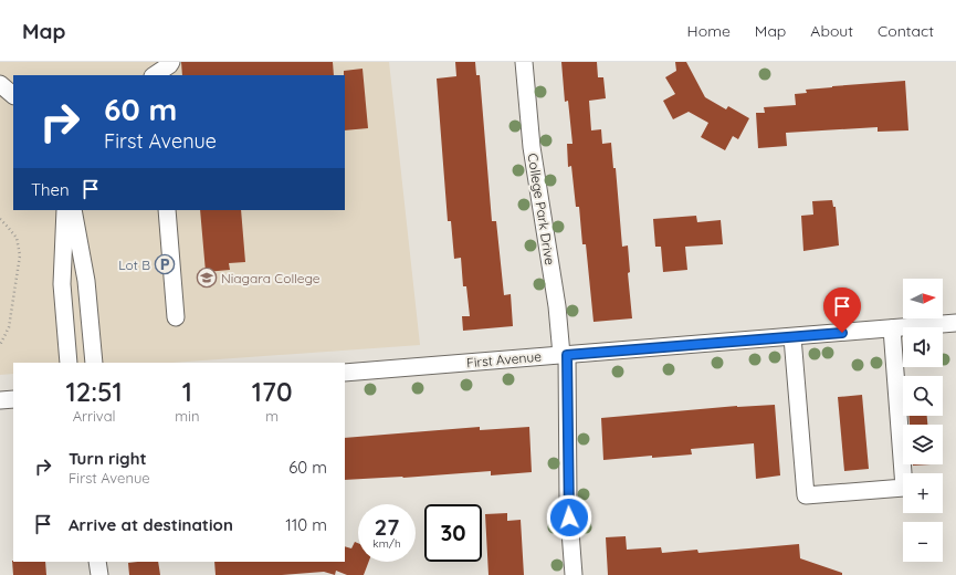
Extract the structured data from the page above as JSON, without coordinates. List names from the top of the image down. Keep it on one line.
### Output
{"streets":{"street":["College Park Drive","First Avenue"]},"crossings":[["College Park Drive","First Avenue"]],"places":{"parking":["Lot B"],"school or university":["Niagara College"]},"north":"right","page":{"header":"Map","nav":["Home","Map","About","Contact"],"turn":["60 m","First Avenue"],"then":"Then","map_buttons":["+","−"],"eta":["12:51","Arrival","1","min","170","m"],"list":[{"name":"Turn right","note":"First Avenue","value":"60 m"},{"name":"Arrive at destination","value":"110 m"}],"speed":"27 km/h","limit":"30"}}
